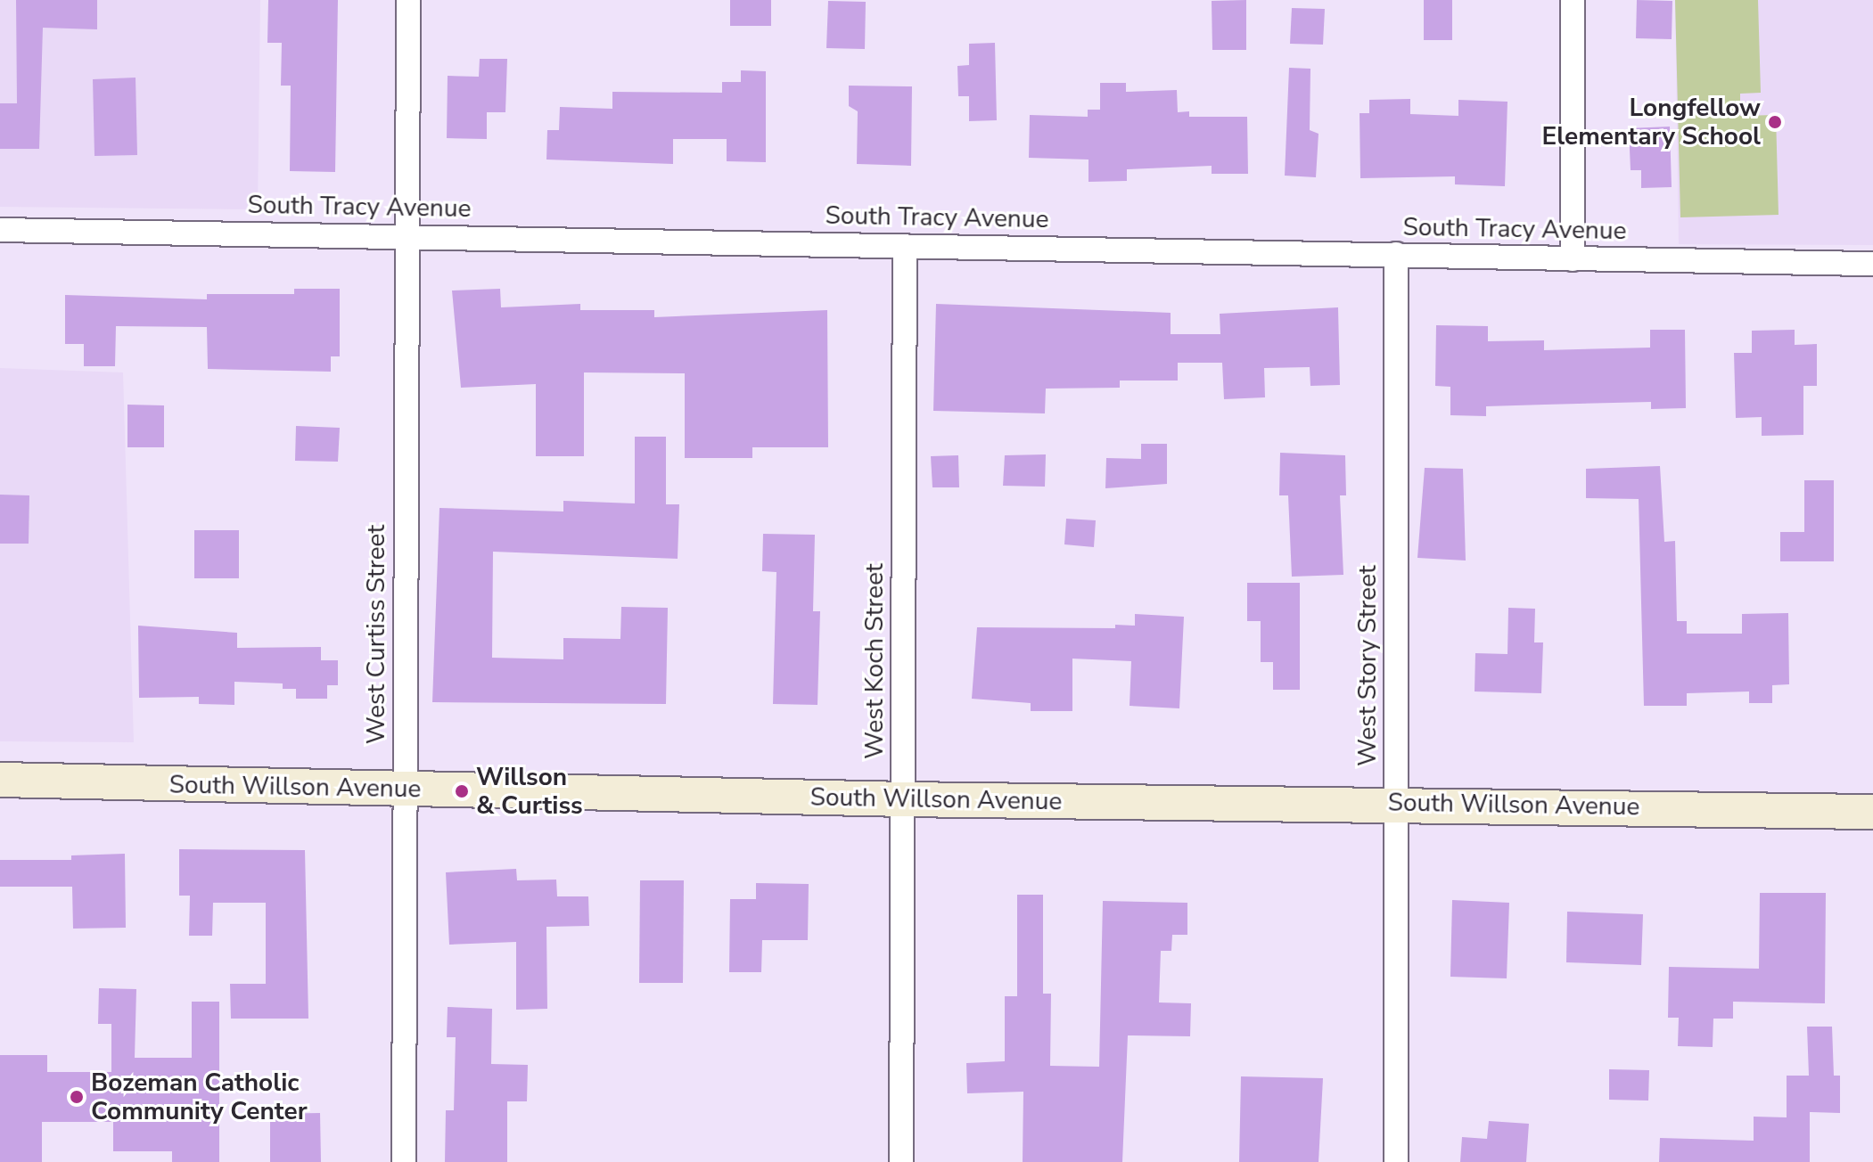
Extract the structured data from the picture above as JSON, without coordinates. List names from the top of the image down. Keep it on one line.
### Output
{"streets":{"main road":["South Willson Avenue"],"street":["South Tracy Avenue","West Curtiss Street","West Koch Street","West Story Street"]},"crossings":[["South Tracy Avenue","West Curtiss Street"],["South Tracy Avenue","West Koch Street"],["South Tracy Avenue","West Story Street"],["West Curtiss Street","South Willson Avenue"],["West Koch Street","South Willson Avenue"],["West Story Street","South Willson Avenue"]],"places":["Longfellow Elementary School","Willson & Curtiss","Bozeman Catholic Community Center"]}
